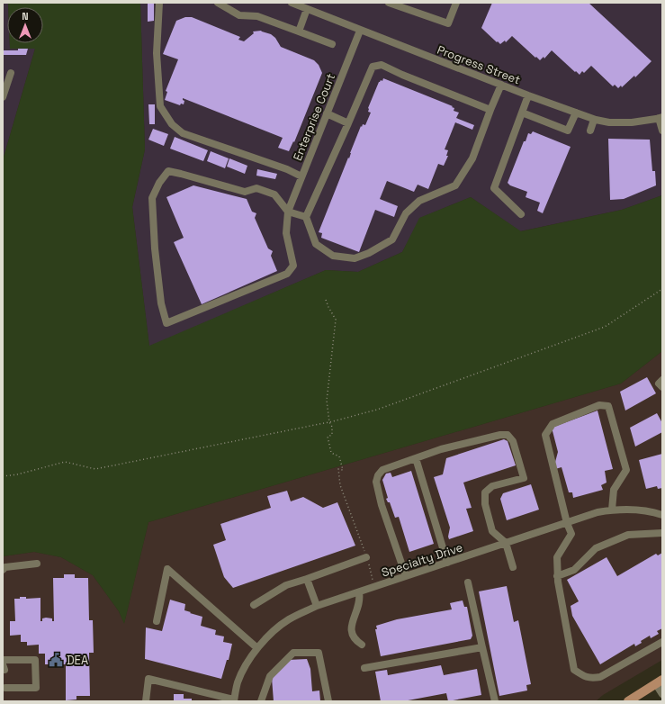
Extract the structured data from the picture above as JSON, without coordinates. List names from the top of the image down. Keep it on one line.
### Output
{"streets":{"street":["Progress Street","Enterprise Court","Specialty Drive"]},"crossings":[["Progress Street","Enterprise Court"]],"places":{"public building":["DEA"]},"north":"top"}
